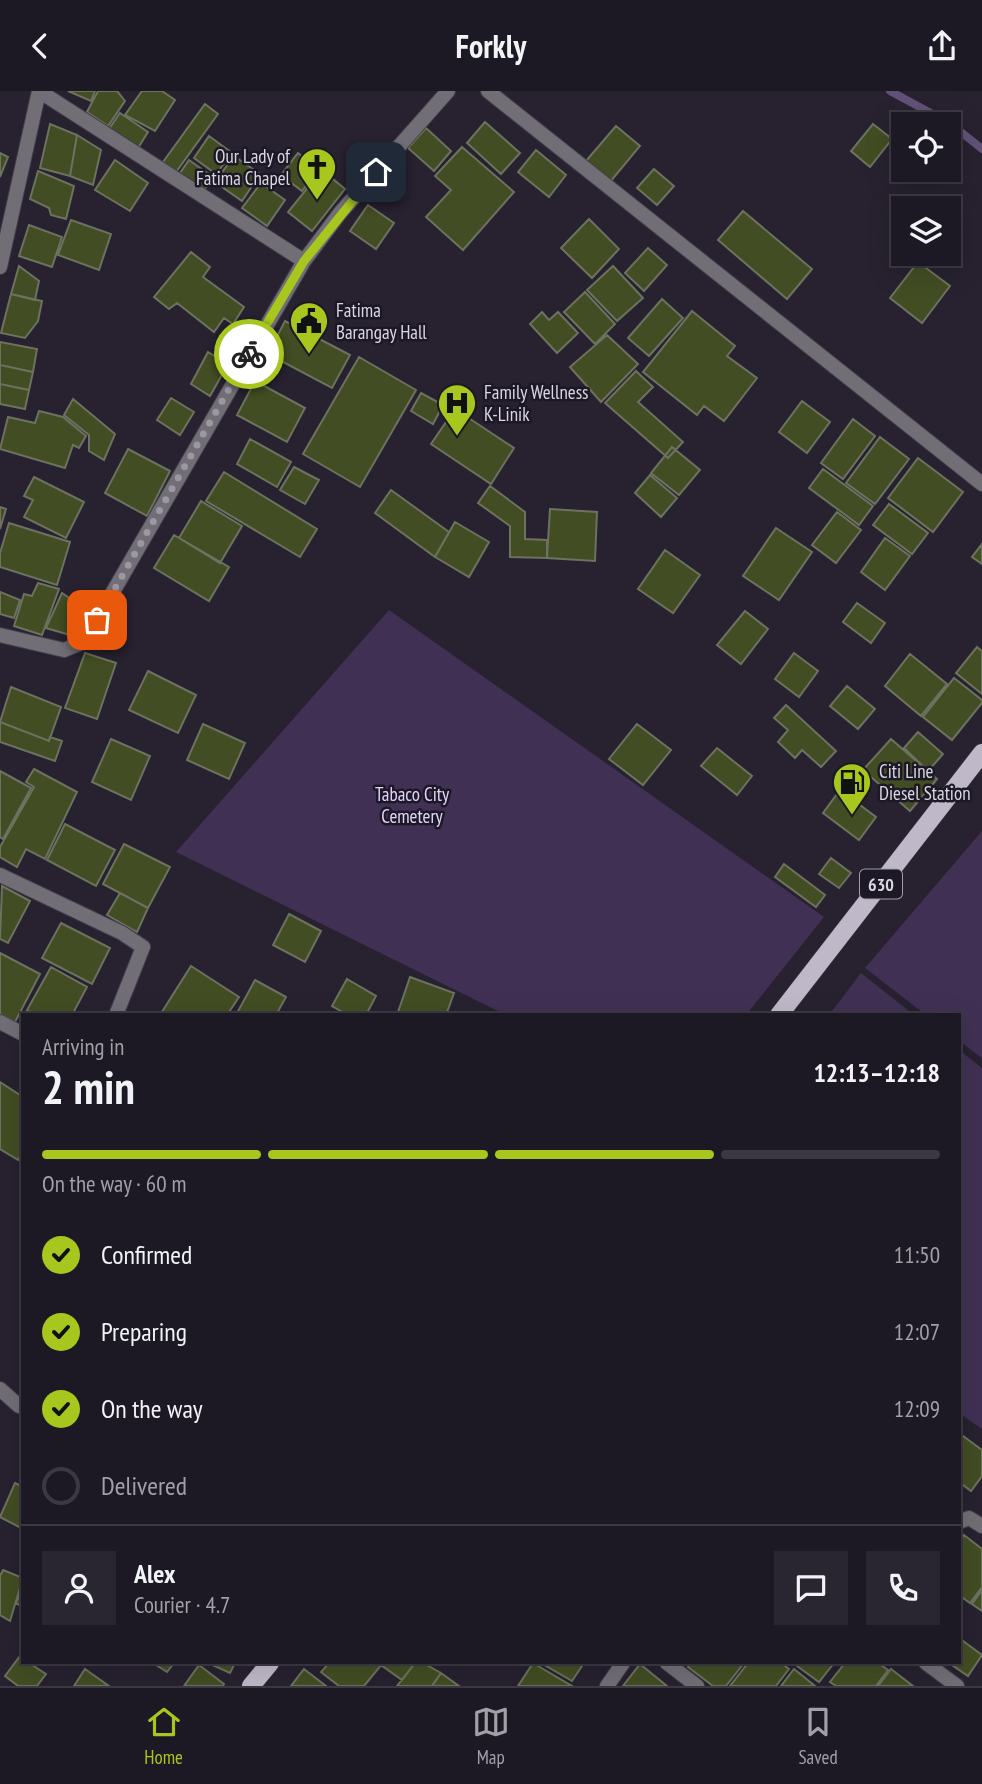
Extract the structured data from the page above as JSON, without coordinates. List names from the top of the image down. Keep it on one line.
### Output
{"streets":{"main road":["630"]},"parks":["Tabaco City Cemetery"],"places":{"church":["Our Lady of Fatima Chapel"],"public building":["Fatima Barangay Hall"],"hospital":["Family Wellness K-Linik"],"fuel station":["Citi Line Diesel Station"]},"page":{"header":"Forkly","heading":["2 min","Arriving in","12:13–12:18"],"panel":["Alex","Courier · 4.7"],"bar":"On the way · 60 m","list":[["Confirmed","11:50"],["Preparing","12:07"],["On the way","12:09"],"Delivered"],"tabs":["Home","Map","Saved"]}}
